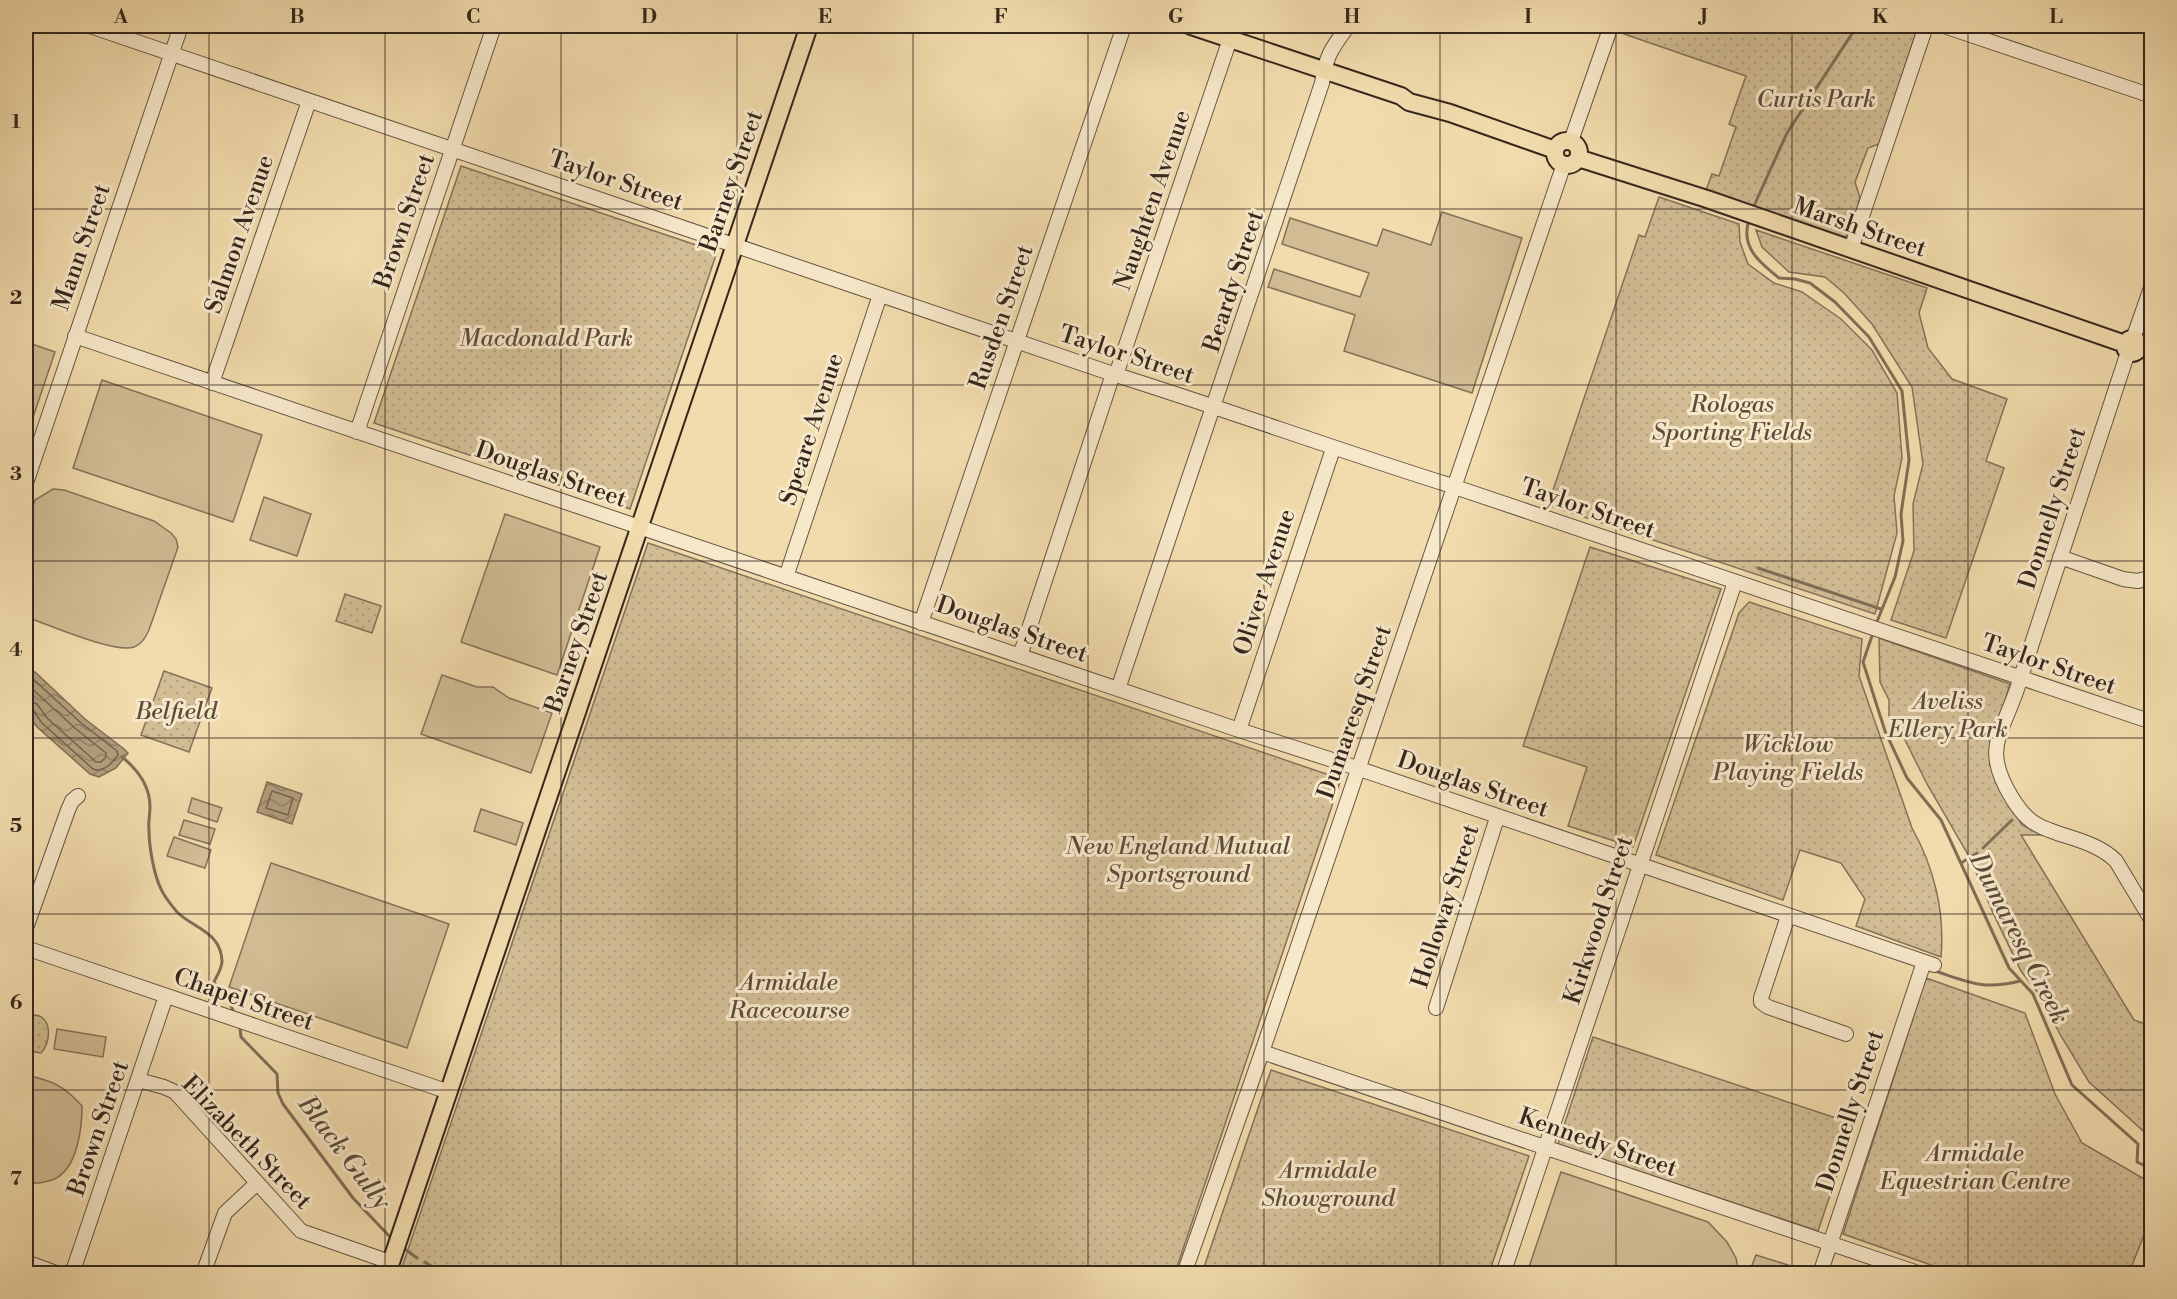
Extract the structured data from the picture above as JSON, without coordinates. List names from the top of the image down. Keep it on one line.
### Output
{"streets":{"main road":["Barney Street","Marsh Street"],"street":["Taylor Street","Naughten Avenue","Brown Street","Salmon Avenue","Mann Street","Beardy Street","Rusden Street","Speare Avenue","Douglas Street","Donnelly Street","Oliver Avenue","Dumaresq Street","Holloway Street","Kirkwood Street","Chapel Street","Elizabeth Street","Kennedy Street"]},"crossings":[["Taylor Street","Barney Street"],["Taylor Street","Naughten Avenue"],["Taylor Street","Brown Street"],["Taylor Street","Salmon Avenue"],["Taylor Street","Mann Street"],["Taylor Street","Beardy Street"],["Taylor Street","Rusden Street"],["Taylor Street","Speare Avenue"],["Taylor Street","Donnelly Street"],["Taylor Street","Oliver Avenue"],["Taylor Street","Dumaresq Street"],["Taylor Street","Kirkwood Street"],["Barney Street","Douglas Street"],["Barney Street","Chapel Street"],["Barney Street","Elizabeth Street"],["Naughten Avenue","Douglas Street"],["Brown Street","Douglas Street"],["Brown Street","Chapel Street"],["Brown Street","Elizabeth Street"],["Marsh Street","Donnelly Street"],["Marsh Street","Dumaresq Street"],["Salmon Avenue","Douglas Street"],["Mann Street","Douglas Street"],["Beardy Street","Douglas Street"],["Rusden Street","Douglas Street"],["Speare Avenue","Douglas Street"],["Douglas Street","Donnelly Street"],["Douglas Street","Oliver Avenue"],["Douglas Street","Dumaresq Street"],["Douglas Street","Holloway Street"],["Douglas Street","Kirkwood Street"],["Donnelly Street","Kennedy Street"],["Dumaresq Street","Kennedy Street"],["Kirkwood Street","Kennedy Street"]],"water":["Dumaresq Creek","Black Gully"],"parks":["Curtis Park","Macdonald Park","Rologas Sporting Fields","Aveliss Ellery Park","Belfield","Wicklow Playing Fields","New England Mutual Sportsground","Armidale Racecourse","Armidale Equestrian Centre","Armidale Showground"],"grid":{"columns":["A","B","C","D","E","F","G","H","I","J","K","L"],"rows":["1","2","3","4","5","6","7"]}}
